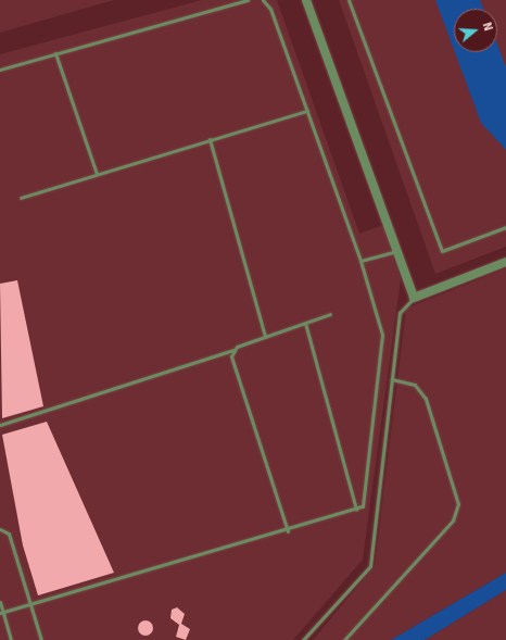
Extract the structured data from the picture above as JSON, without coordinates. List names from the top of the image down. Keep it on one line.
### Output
{"north":"right"}
